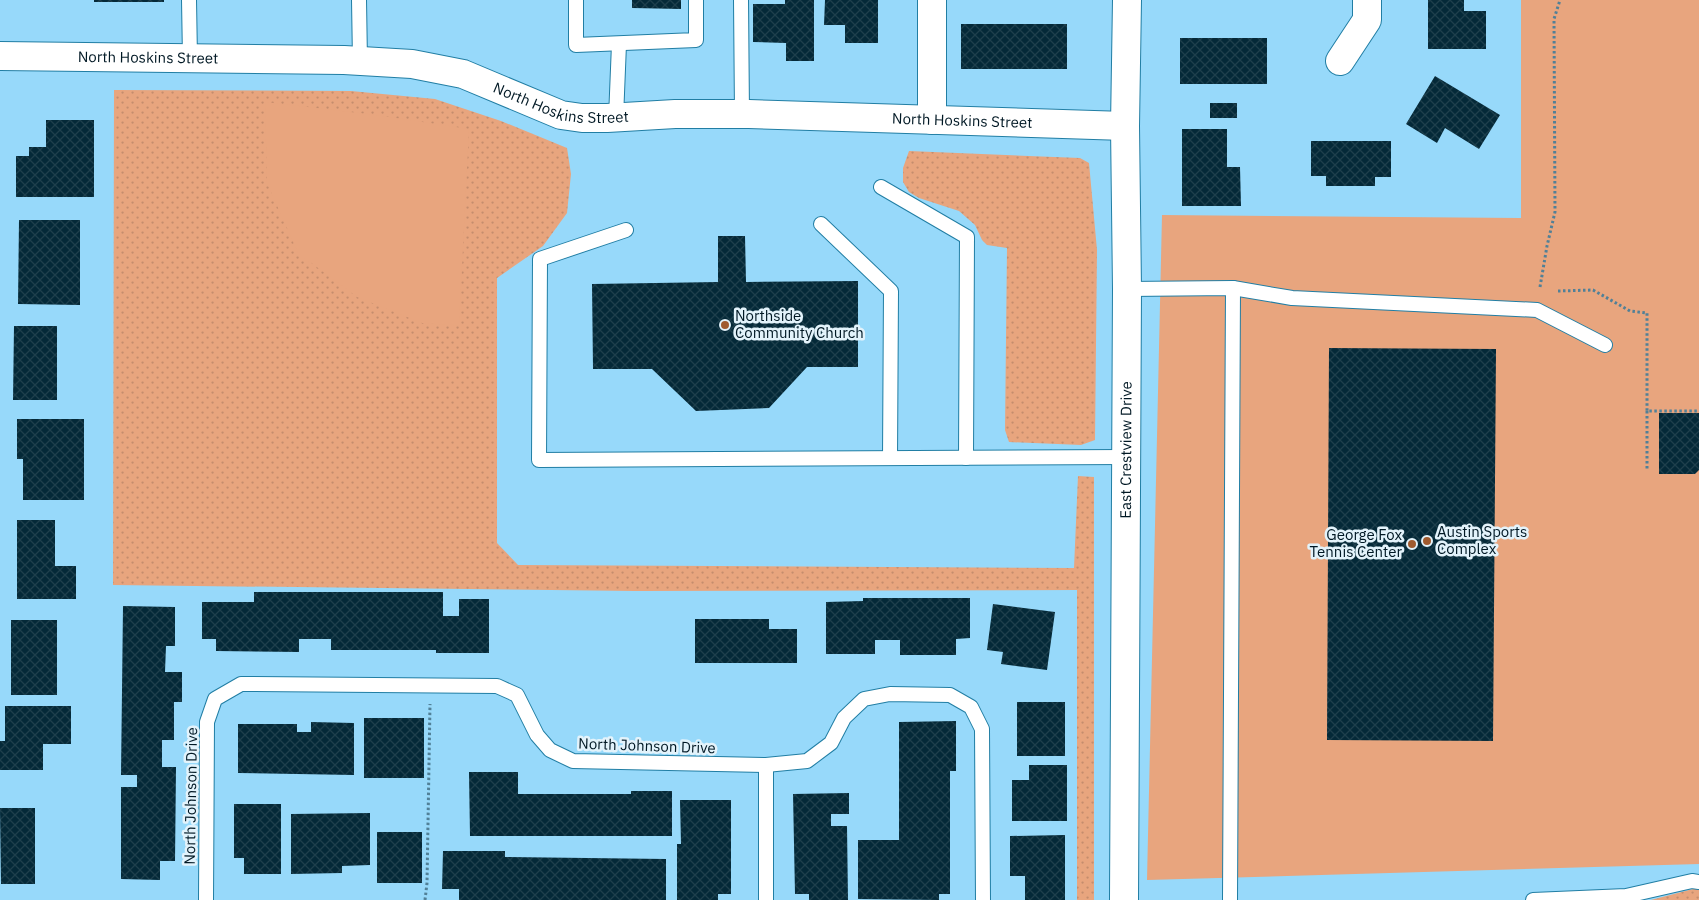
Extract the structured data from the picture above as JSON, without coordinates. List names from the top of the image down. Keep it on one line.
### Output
{"streets":{"street":["North Hoskins Street","East Crestview Drive"],"lane":["North Johnson Drive"]},"crossings":[["North Hoskins Street","East Crestview Drive"]],"places":["Northside Community Church","Austin Sports Complex","George Fox Tennis Center"]}
